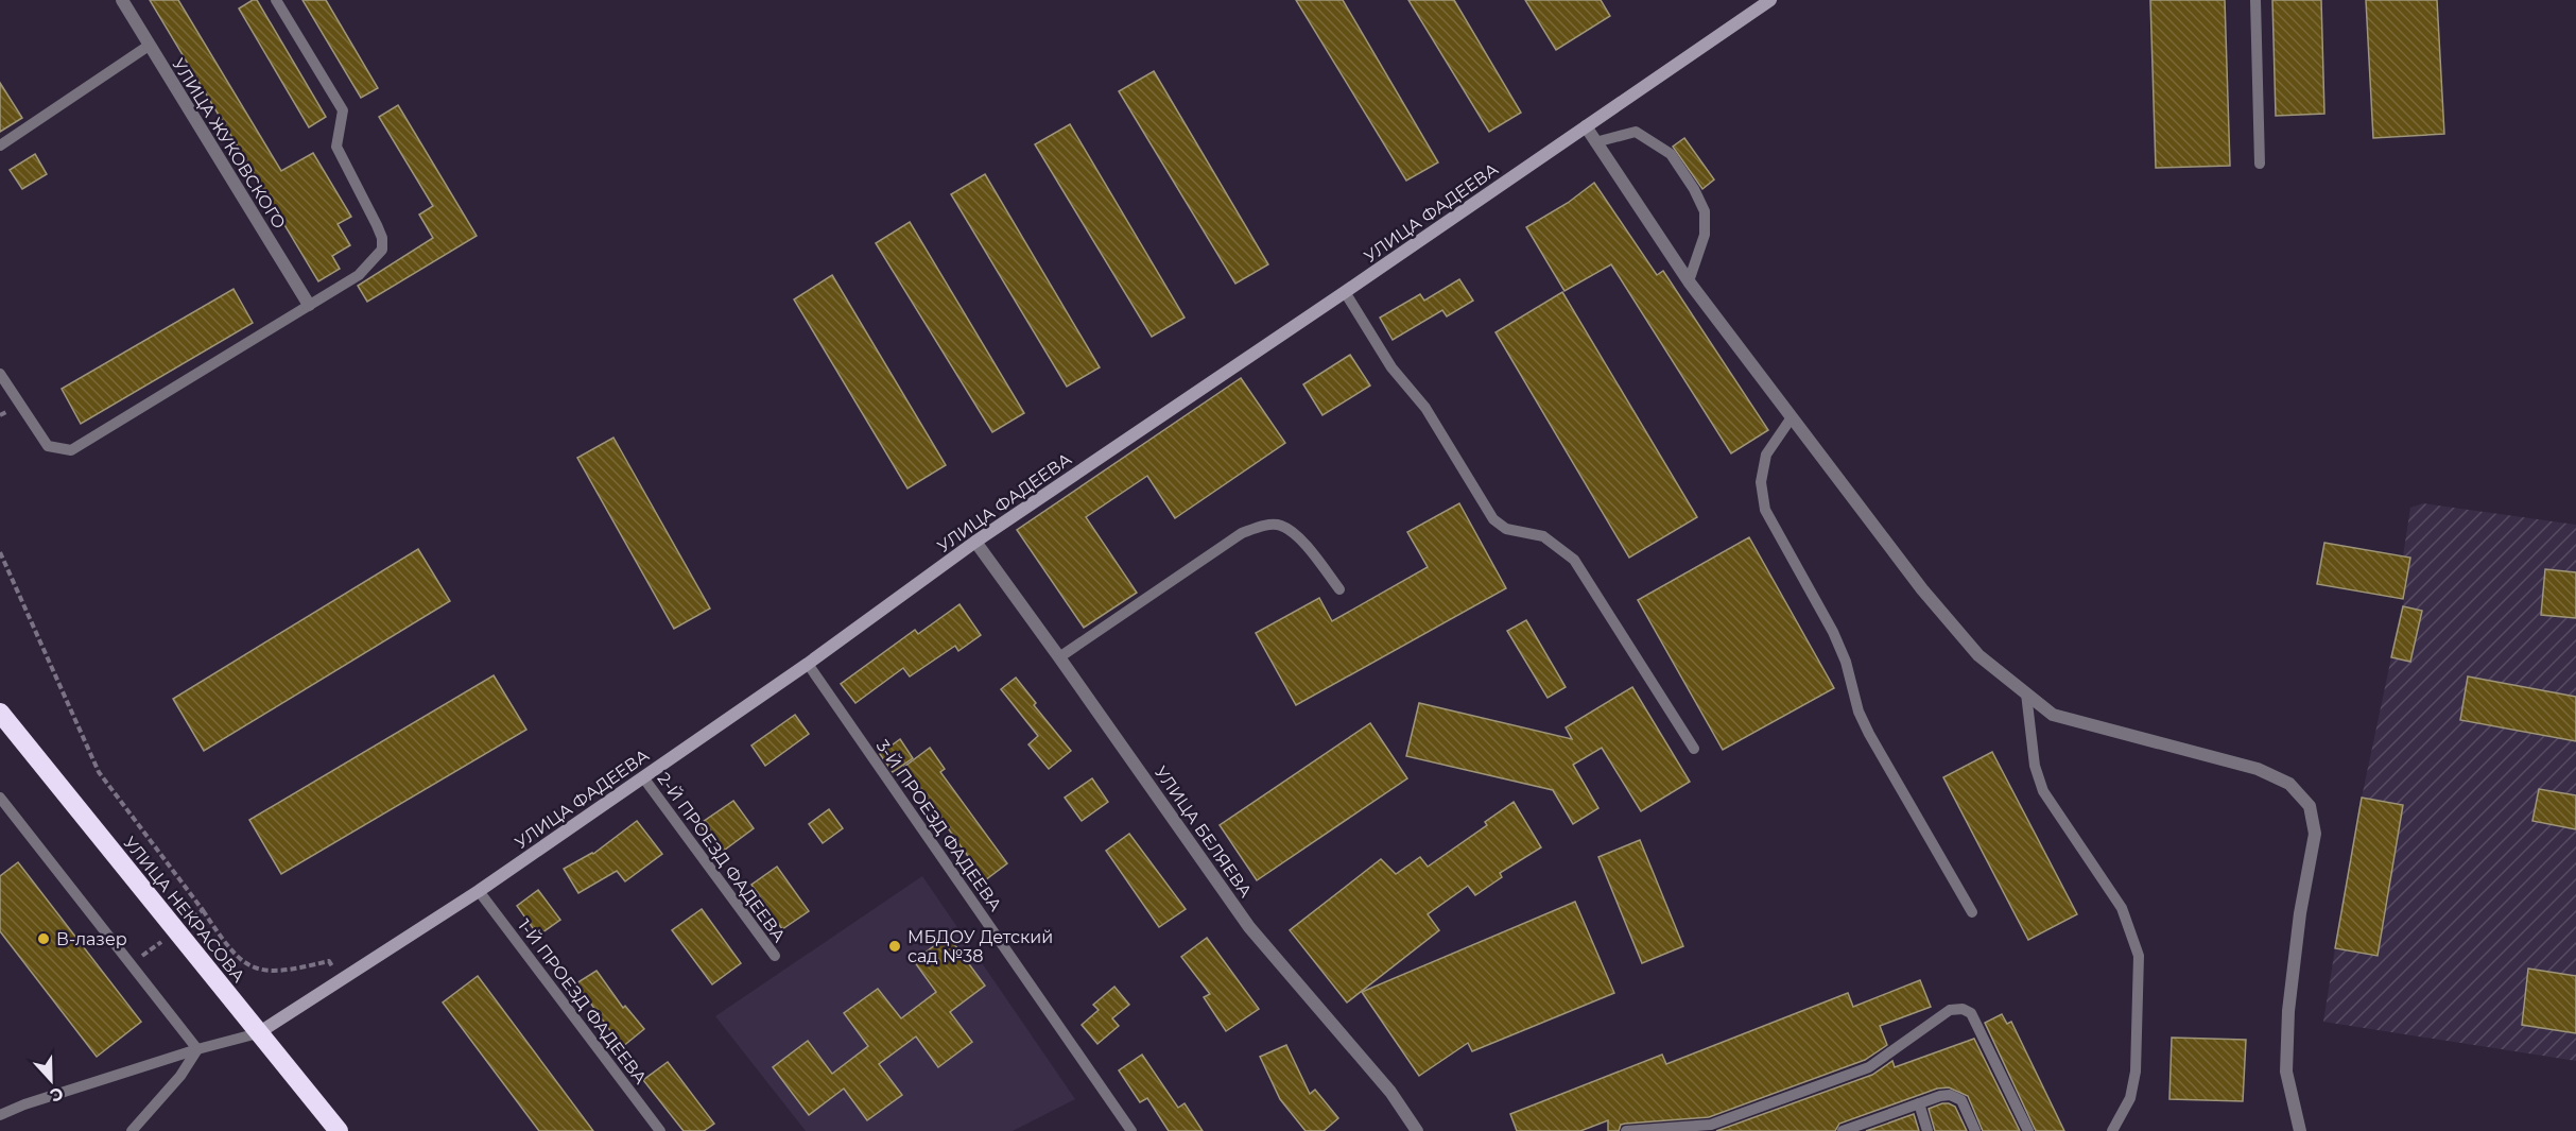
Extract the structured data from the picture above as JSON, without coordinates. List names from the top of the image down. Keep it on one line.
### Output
{"streets":{"highway":["УЛИЦА НЕКРАСОВА"],"main road":["УЛИЦА ФАДЕЕВА"],"street":["УЛИЦА ЖУКОВСКОГО","УЛИЦА БЕЛЯЕВА"],"lane":["3-Й ПРОЕЗД ФАДЕЕВА","2-Й ПРОЕЗД ФАДЕЕВА","1-Й ПРОЕЗД ФАДЕЕВА"]},"crossings":[["УЛИЦА ФАДЕЕВА","3-Й ПРОЕЗД ФАДЕЕВА"],["УЛИЦА ФАДЕЕВА","УЛИЦА БЕЛЯЕВА"],["УЛИЦА ФАДЕЕВА","2-Й ПРОЕЗД ФАДЕЕВА"],["УЛИЦА ФАДЕЕВА","УЛИЦА НЕКРАСОВА"],["УЛИЦА ФАДЕЕВА","1-Й ПРОЕЗД ФАДЕЕВА"]],"places":["В-лазер","МБДОУ Детский сад №38"],"north":"bottom"}
